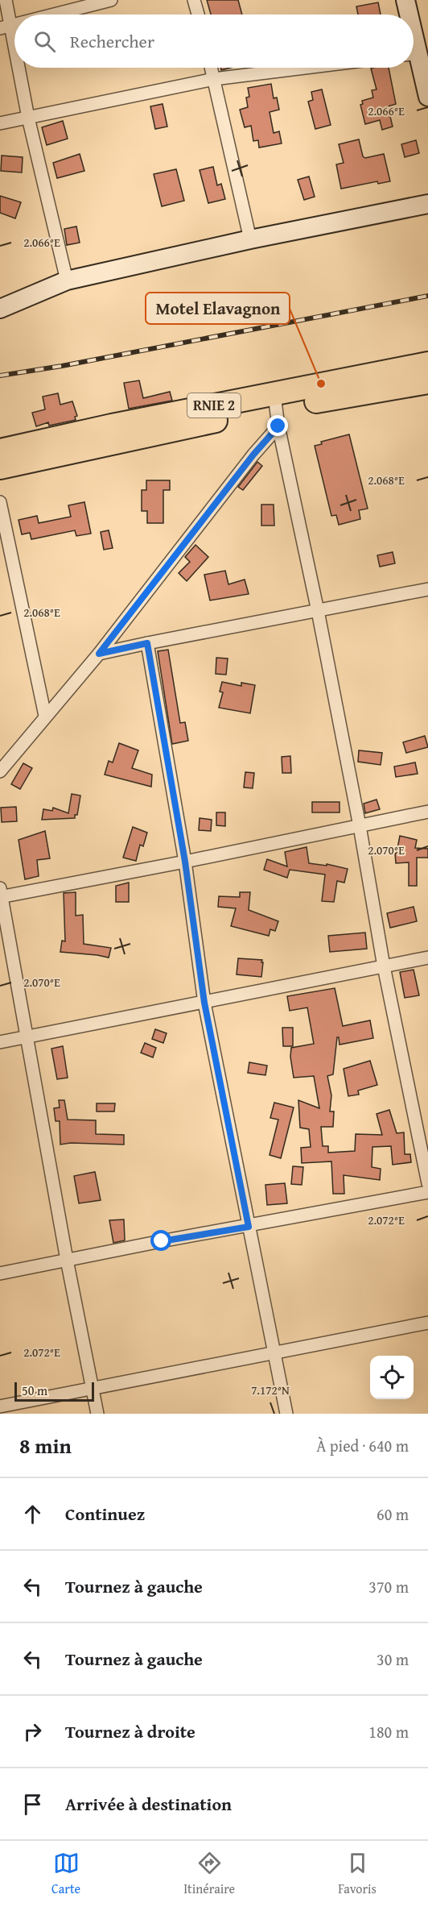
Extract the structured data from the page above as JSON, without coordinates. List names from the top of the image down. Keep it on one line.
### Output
{"streets":{"highway":["RNIE 2"]},"places":["Motel Elavagnon"],"scale_bar":"50 m","page":{"search":"Rechercher","scale":"50 m","heading":["8 min","À pied · 640 m"],"list":[["Continuez","60 m"],["Tournez à gauche","370 m"],["Tournez à gauche","30 m"],["Tournez à droite","180 m"],"Arrivée à destination"],"nav":["Carte","Itinéraire","Favoris"]},"coordinates":["2.066°E","2.068°E","2.070°E","2.072°E","7.172°N"]}
